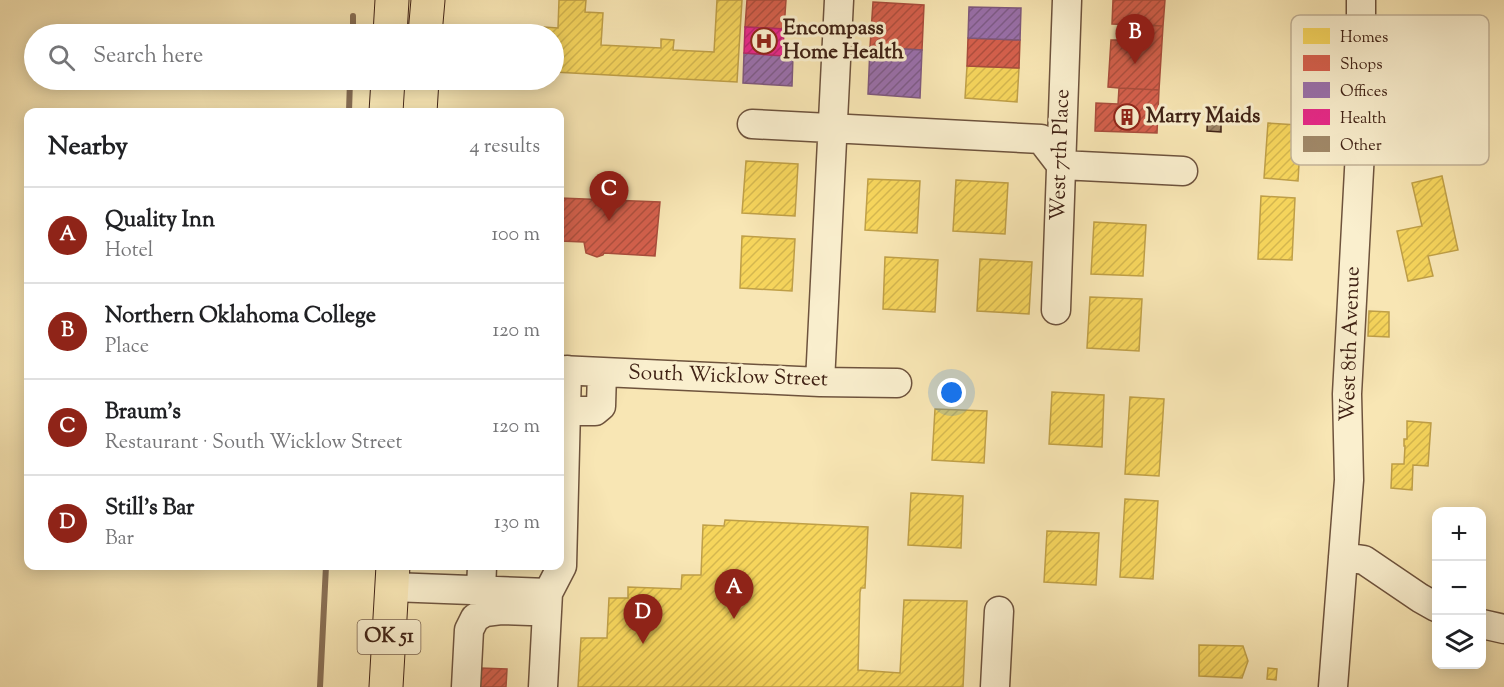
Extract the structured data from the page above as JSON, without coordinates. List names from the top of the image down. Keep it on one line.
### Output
{"streets":{"highway":["OK 51"],"street":["West 7th Place","West 8th Avenue","South Wicklow Street"]},"places":{"hospital":["Encompass Home Health"],"building":["Marry Maids"]},"legend":["Homes","Shops","Offices","Health","Other"],"page":{"pins":["B","C","A","D"],"search":"Search here","heading":["Nearby","4 results"],"list":[{"mark":"A","name":"Quality Inn","note":"Hotel","value":"100 m"},{"mark":"B","name":"Northern Oklahoma College","note":"Place","value":"120 m"},{"mark":"C","name":"Braum's","note":"Restaurant · South Wicklow Street","value":"120 m"},{"mark":"D","name":"Still's Bar","note":"Bar","value":"130 m"}],"map_buttons":["+","−"]}}
